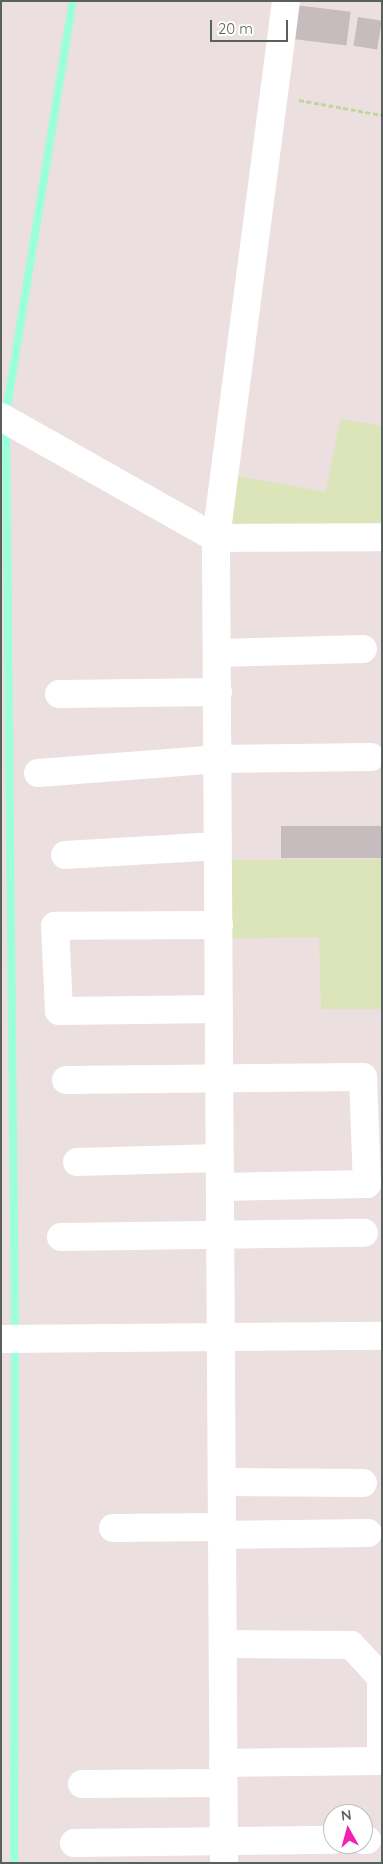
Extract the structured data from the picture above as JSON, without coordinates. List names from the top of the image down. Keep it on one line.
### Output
{"scale_bar":"20 m","north":"top"}
